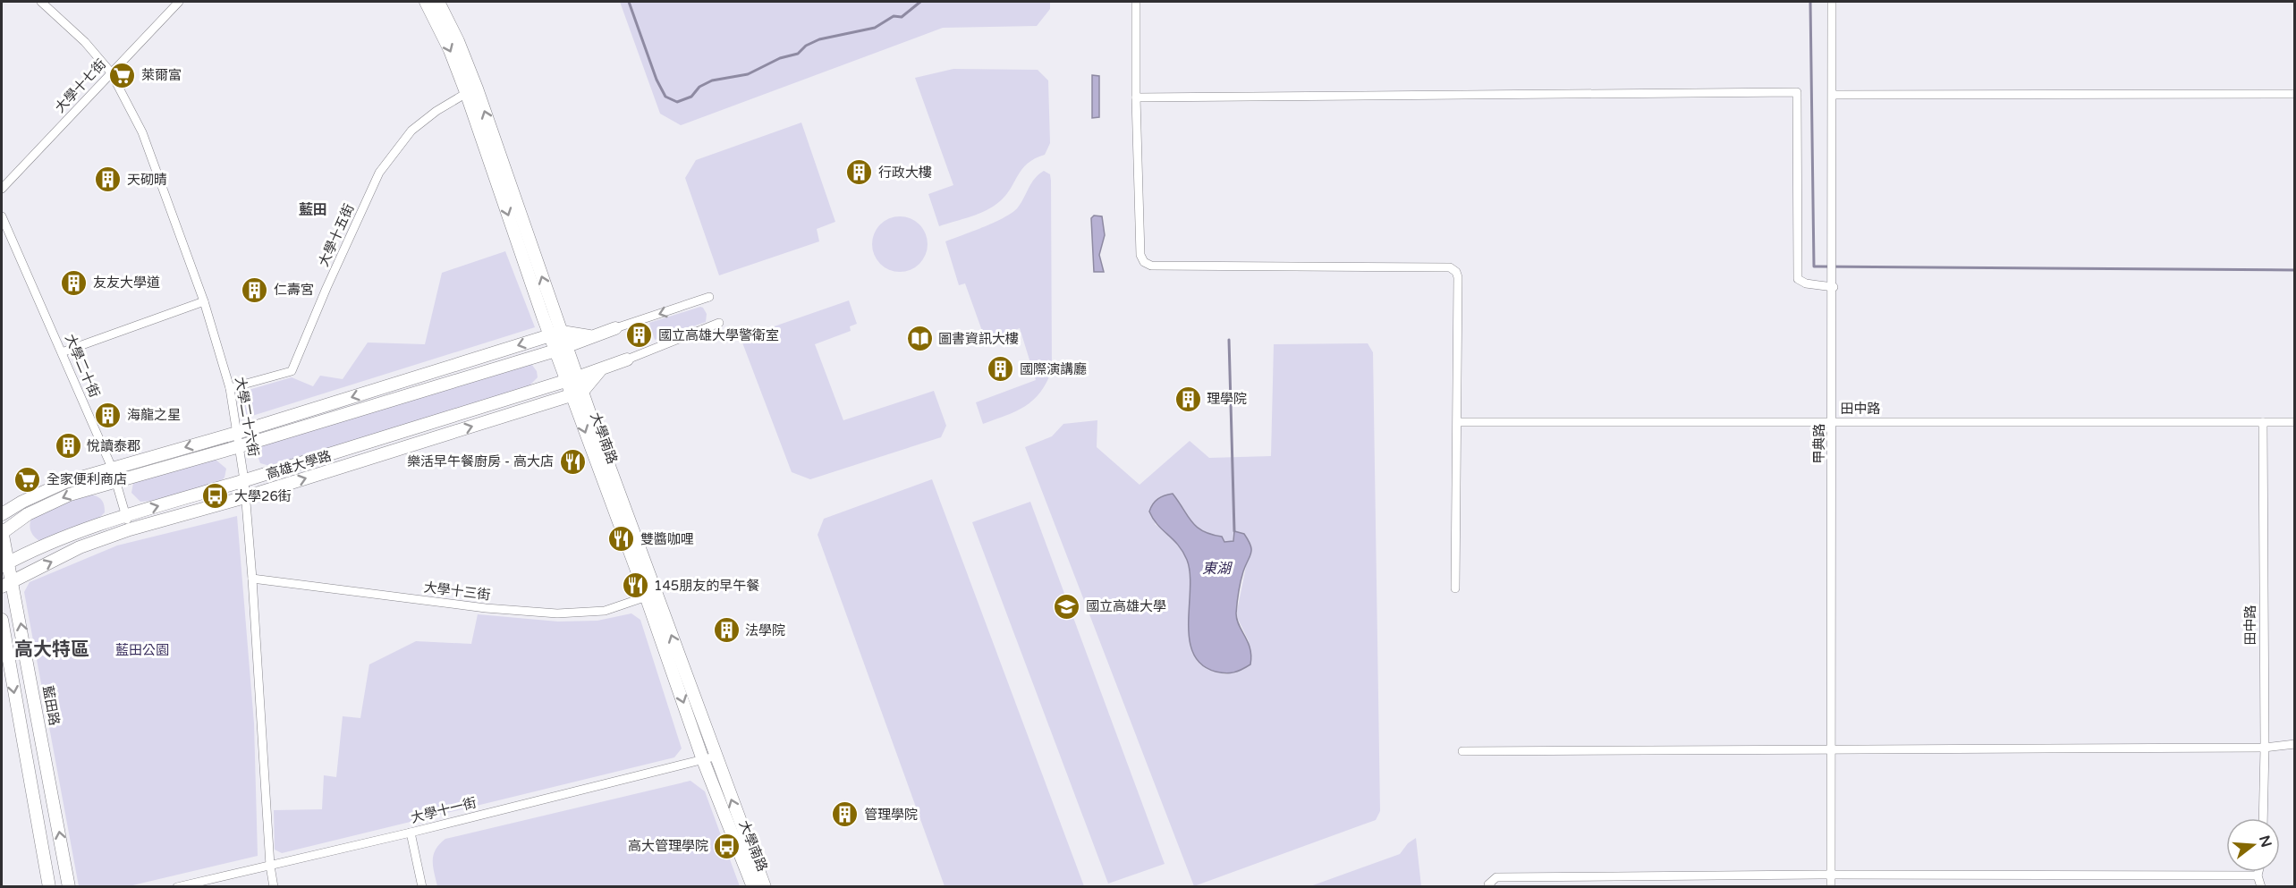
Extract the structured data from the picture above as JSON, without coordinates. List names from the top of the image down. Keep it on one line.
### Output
{"streets":{"street":["大學十七街","大學十五街","大學二十街","田中路","大學二十六街","大學南路","甲典路","高雄大學路","大學十三街","藍田路","大學十一街"]},"crossings":[["大學十七街","大學二十六街"],["大學十五街","大學二十六街"],["大學十五街","大學南路"],["大學二十街","高雄大學路"],["田中路","甲典路"],["大學二十六街","高雄大學路"],["大學二十六街","大學十三街"],["大學二十六街","大學十一街"],["大學南路","高雄大學路"],["大學南路","大學十三街"],["大學南路","大學十一街"],["高雄大學路","藍田路"]],"districts":["藍田","高大特區"],"water":["東湖"],"parks":["藍田公園"],"places":{"supermarket":["萊爾富","全家便利商店"],"building":["行政大樓","天砌晴","友友大學道","仁壽宮","國立高雄大學警衛室","國際演講廳","理學院","海龍之星","悅讀泰郡","法學院","管理學院"],"library":["圖書資訊大樓"],"restaurant":["樂活早午餐廚房 - 高大店","雙醬咖哩","145朋友的早午餐"],"bus stop":["大學26街","高大管理學院"],"school or university":["國立高雄大學"]},"north":"right"}
